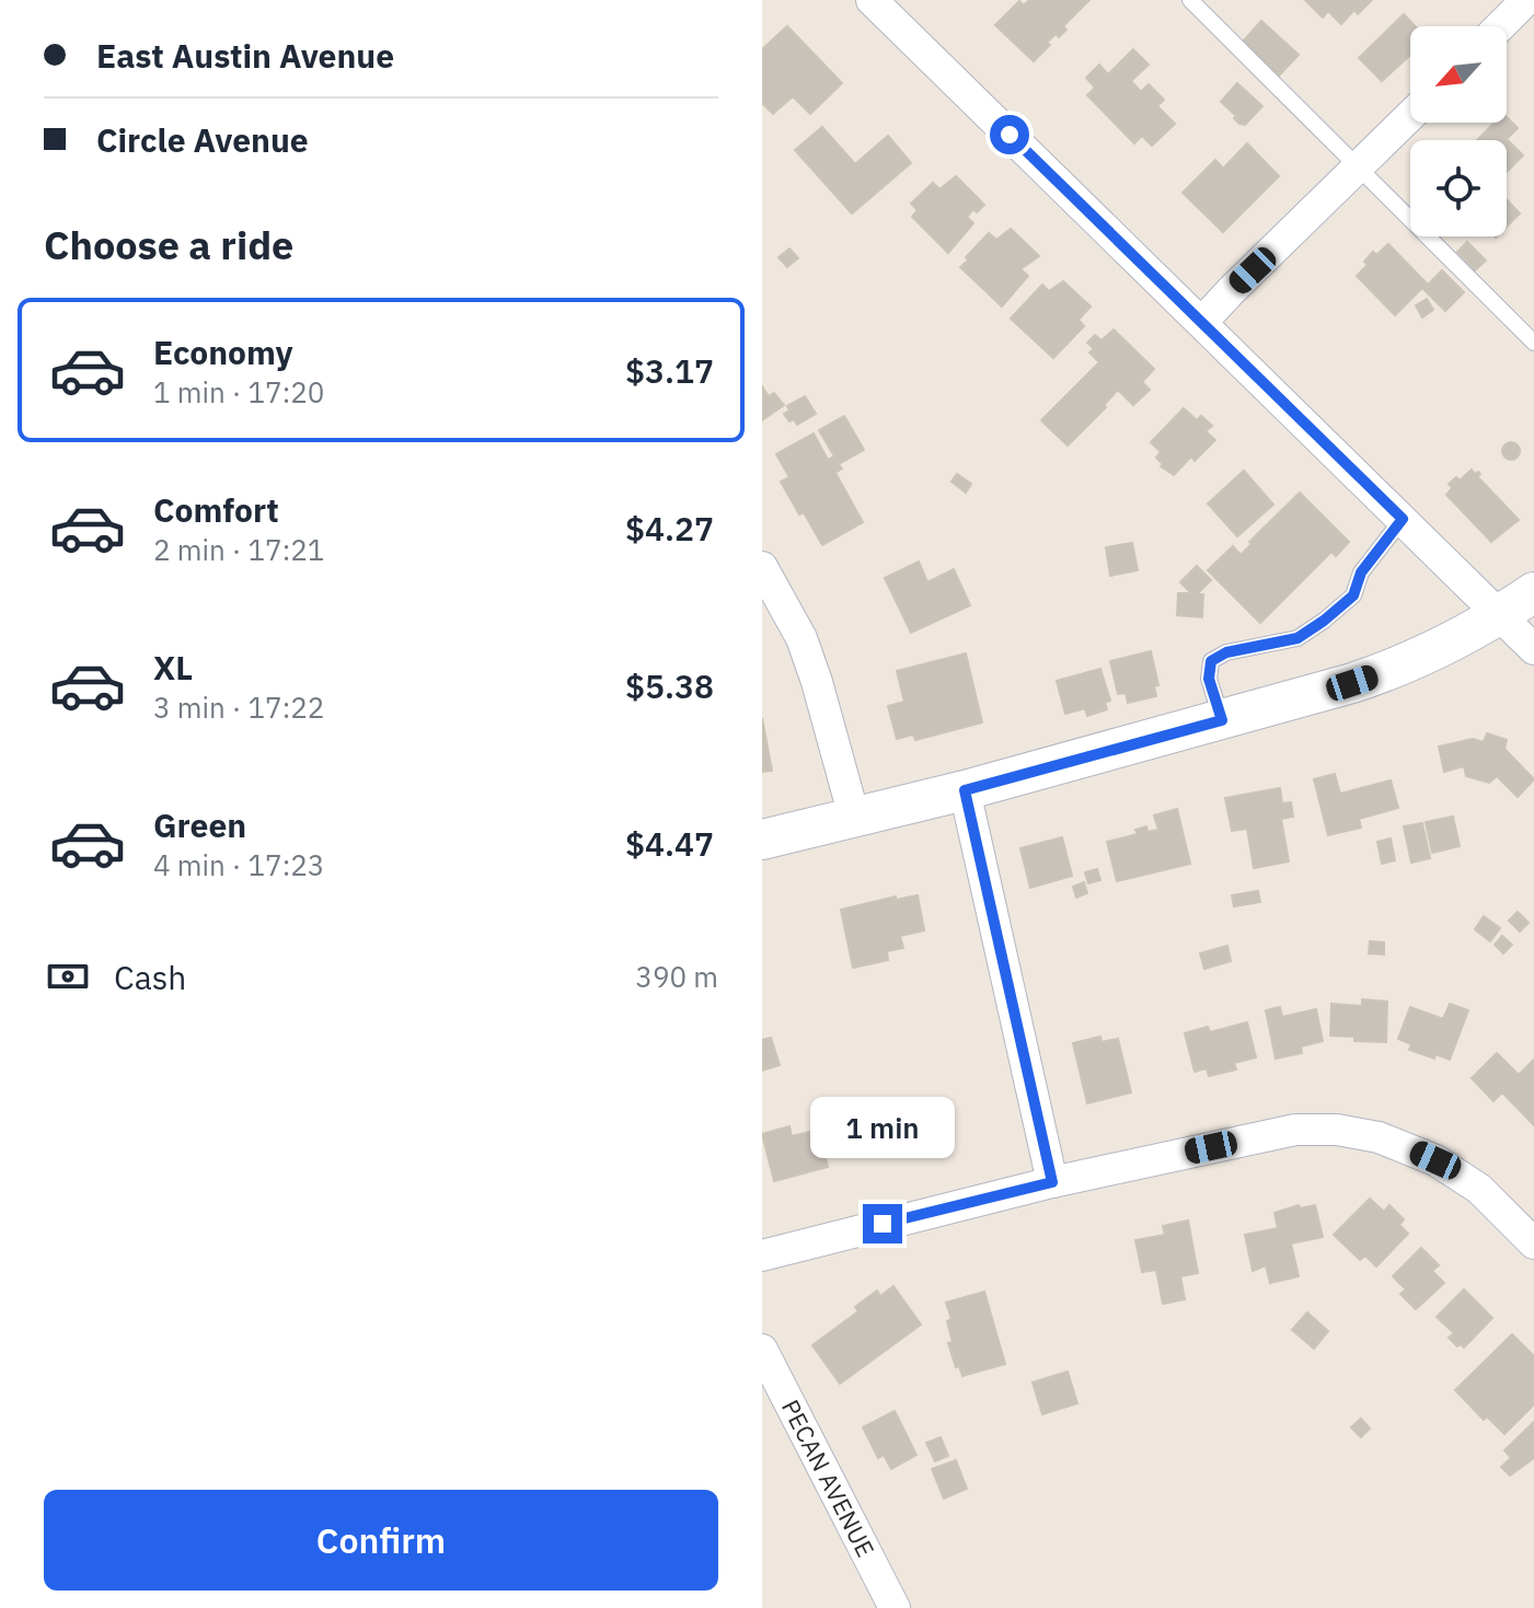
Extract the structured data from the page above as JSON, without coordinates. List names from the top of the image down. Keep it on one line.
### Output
{"streets":{"street":["PECAN AVENUE"]},"north":"bottom left","page":{"banner":["East Austin Avenue","Circle Avenue"],"heading":"Choose a ride","list":[{"name":"Economy","note":"1 min · 17:20","value":"$3.17"},{"name":"Comfort","note":"2 min · 17:21","value":"$4.27"},{"name":"XL","note":"3 min · 17:22","value":"$5.38"},{"name":"Green","note":"4 min · 17:23","value":"$4.47"}],"pay":["Cash","390 m"],"bubble":"1 min","buttons":"Confirm"}}
